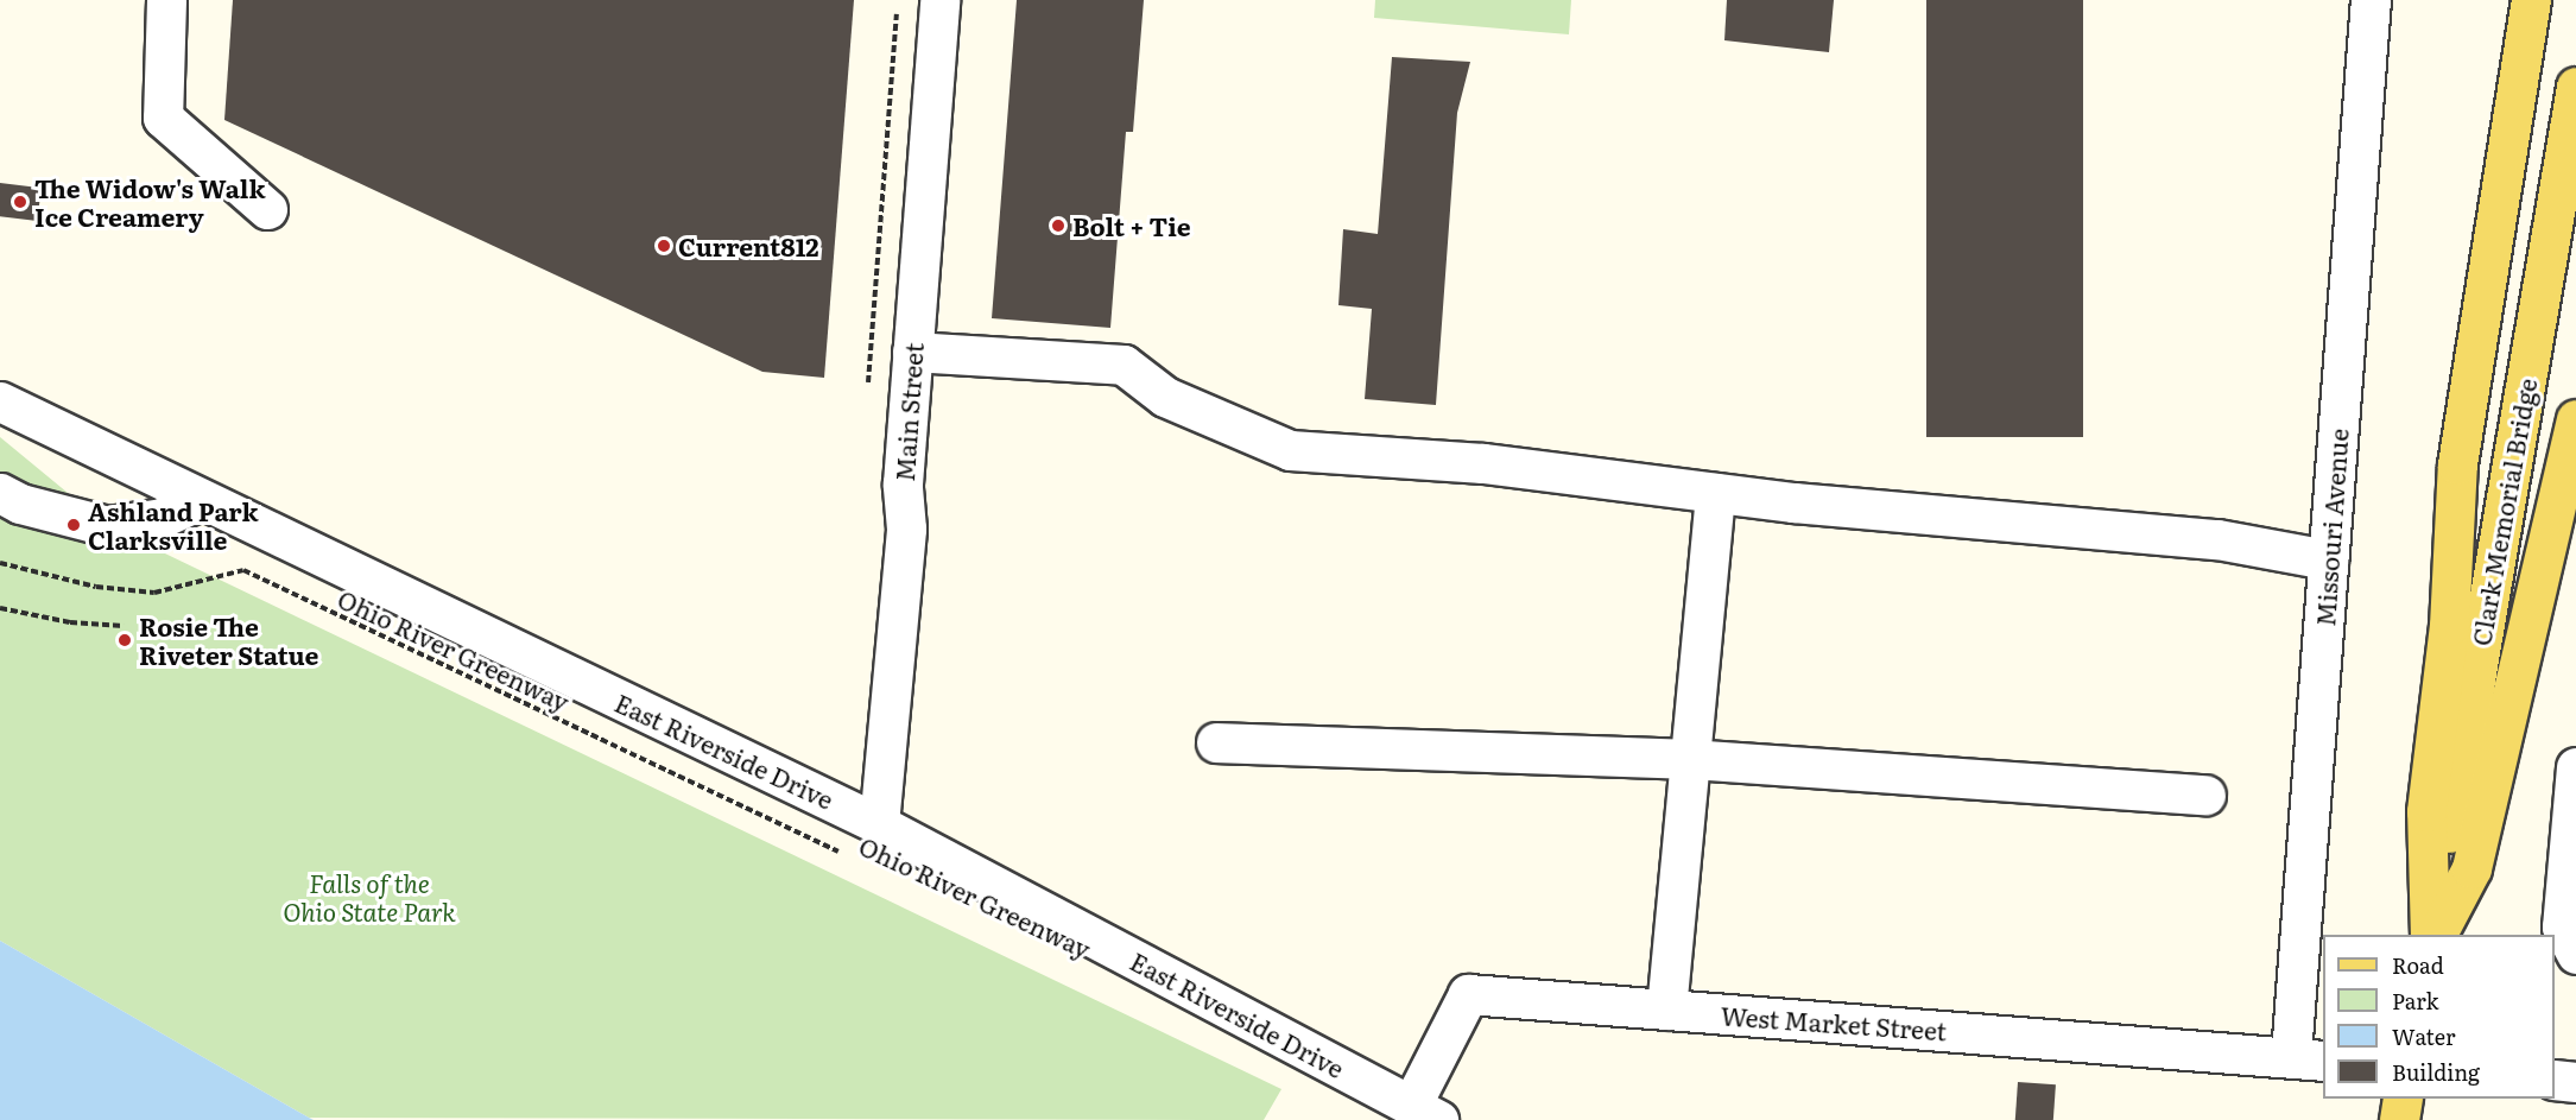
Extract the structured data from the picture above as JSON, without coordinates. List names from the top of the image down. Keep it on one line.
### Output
{"streets":{"main road":["Clark Memorial Bridge"],"street":["Main Street","Missouri Avenue","East Riverside Drive","West Market Street"],"path":["Ohio River Greenway"]},"crossings":[["Main Street","East Riverside Drive"],["Missouri Avenue","West Market Street"],["East Riverside Drive","West Market Street"]],"parks":["Falls of the Ohio State Park"],"places":["The Widow's Walk Ice Creamery","Bolt + Tie","Current812","Ashland Park Clarksville","Rosie The Riveter Statue"],"legend":["Road","Park","Water","Building"]}
